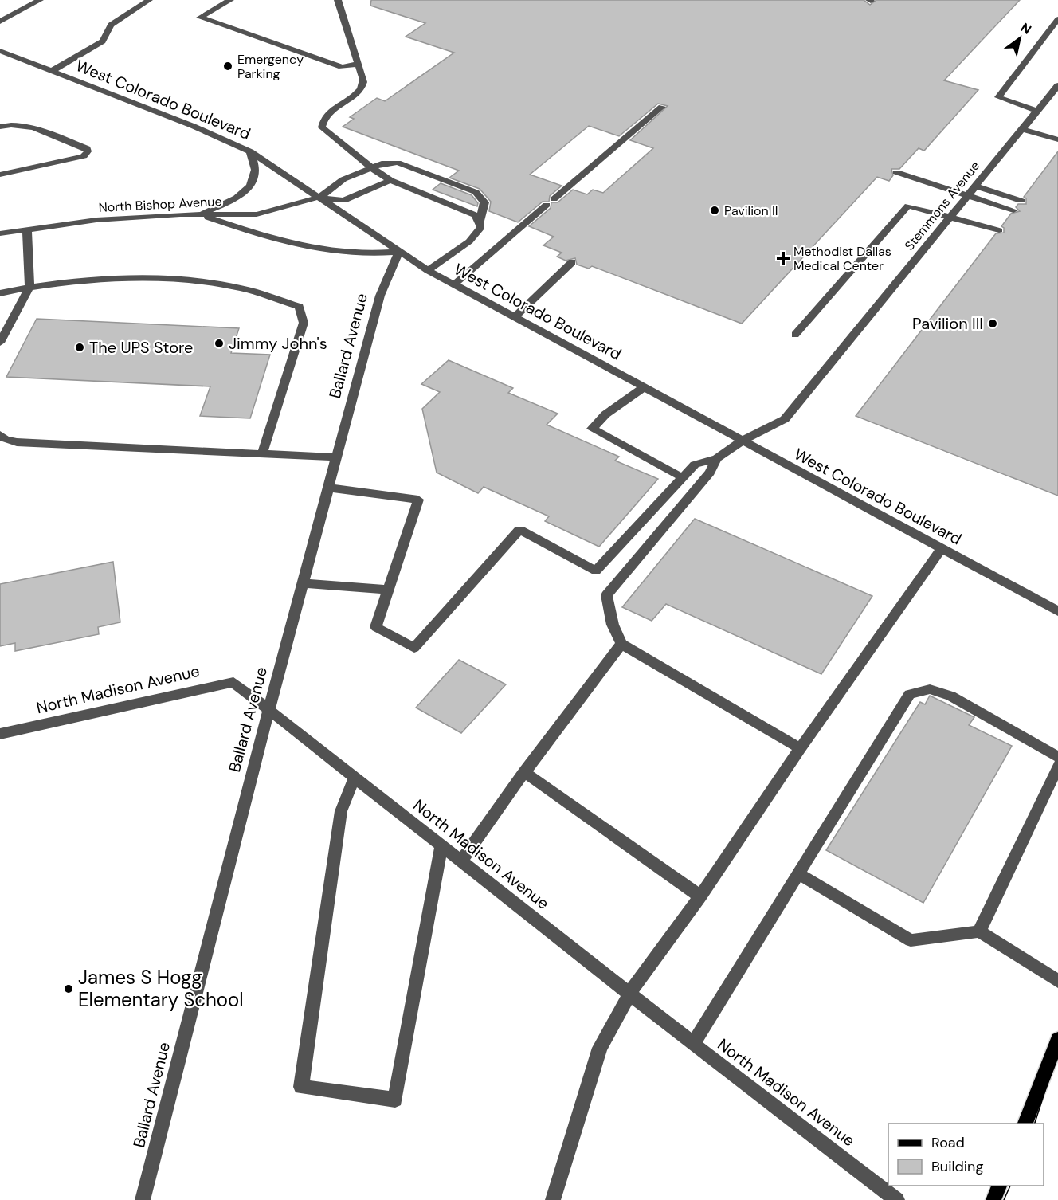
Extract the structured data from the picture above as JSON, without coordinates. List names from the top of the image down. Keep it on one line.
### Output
{"streets":{"street":["West Colorado Boulevard","North Bishop Avenue","Stemmons Avenue","Ballard Avenue","North Madison Avenue"]},"crossings":[["West Colorado Boulevard","North Bishop Avenue"],["West Colorado Boulevard","Stemmons Avenue"],["West Colorado Boulevard","Ballard Avenue"],["Ballard Avenue","North Madison Avenue"]],"places":{"other":["Emergency Parking","Pavilion II","Pavilion III","Jimmy John's","The UPS Store","James S Hogg Elementary School"],"health":["Methodist Dallas Medical Center"]},"legend":["Road","Building"],"north":"top right"}
